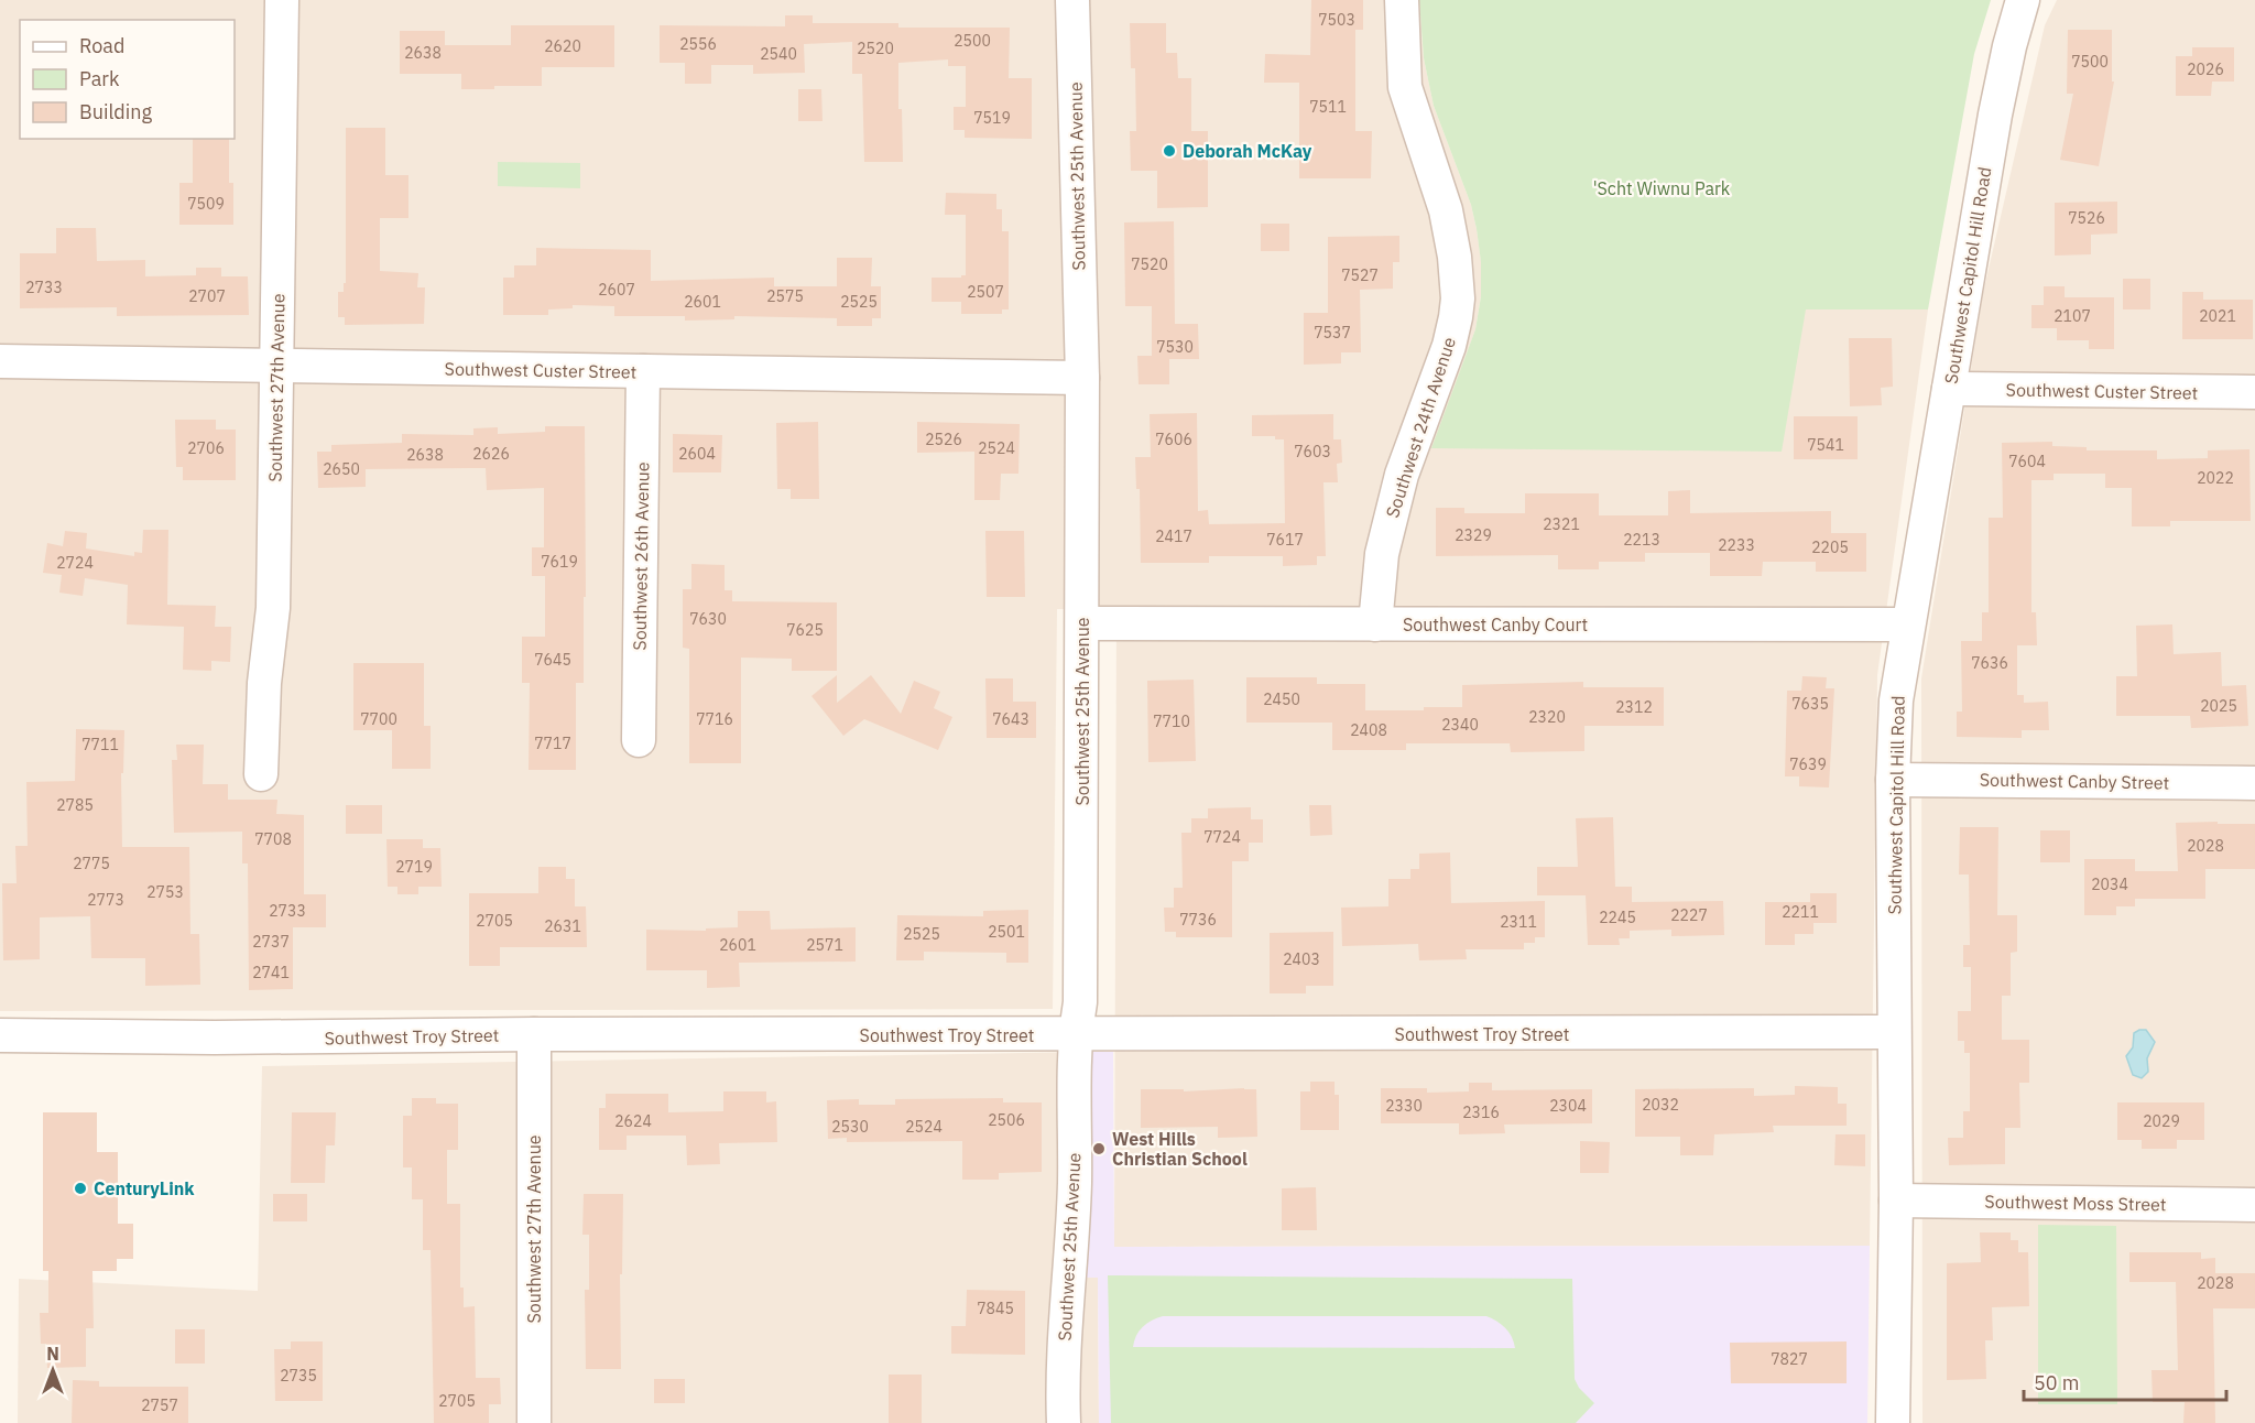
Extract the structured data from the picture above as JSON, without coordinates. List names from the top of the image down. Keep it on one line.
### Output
{"streets":{"street":["Southwest 25th Avenue","Southwest Capitol Hill Road","Southwest Custer Street","Southwest 27th Avenue","Southwest 24th Avenue","Southwest 26th Avenue","Southwest Canby Court","Southwest Canby Street","Southwest Troy Street","Southwest Moss Street"]},"crossings":[["Southwest 25th Avenue","Southwest Custer Street"],["Southwest 25th Avenue","Southwest Canby Court"],["Southwest 25th Avenue","Southwest Troy Street"],["Southwest Capitol Hill Road","Southwest Custer Street"],["Southwest Capitol Hill Road","Southwest Canby Court"],["Southwest Capitol Hill Road","Southwest Canby Street"],["Southwest Capitol Hill Road","Southwest Troy Street"],["Southwest Capitol Hill Road","Southwest Moss Street"],["Southwest Custer Street","Southwest 27th Avenue"],["Southwest Custer Street","Southwest 26th Avenue"],["Southwest 27th Avenue","Southwest Troy Street"],["Southwest 24th Avenue","Southwest Canby Court"]],"parks":["'Scht Wiwnu Park"],"places":["Deborah McKay","West Hills Christian School","CenturyLink"],"house_numbers":["7503","2500","2556","2620","2520","2638","2540","7500","2026","7511","7519","7509","7526","7520","7527","2733","2607","2507","2707","2575","2601","2525","2107","2021","7537","7530","2526","7606","7541","2706","2524","7603","2626","2604","2638","7604","2650","2022","2321","2329","2417","7617","2213","2233","2205","7619","2724","7630","7625","7645","7636","2450","7635","2025","2312","2320","7700","7716","7643","7710","2340","2408","7717","7711","7639","2785","7724","7708","2028","2775","2719","2034","2753","2773","2733","2211","2227","2245","7736","2705","2311","2631","2501","2525","2737","2601","2571","2403","2741","2032","2330","2304","2316","2506","2624","2029","2530","2524","2028","7845","7827","2735","2705","2757"],"legend":["Road","Park","Building"],"scale_bar":"50 m","north":"top"}
